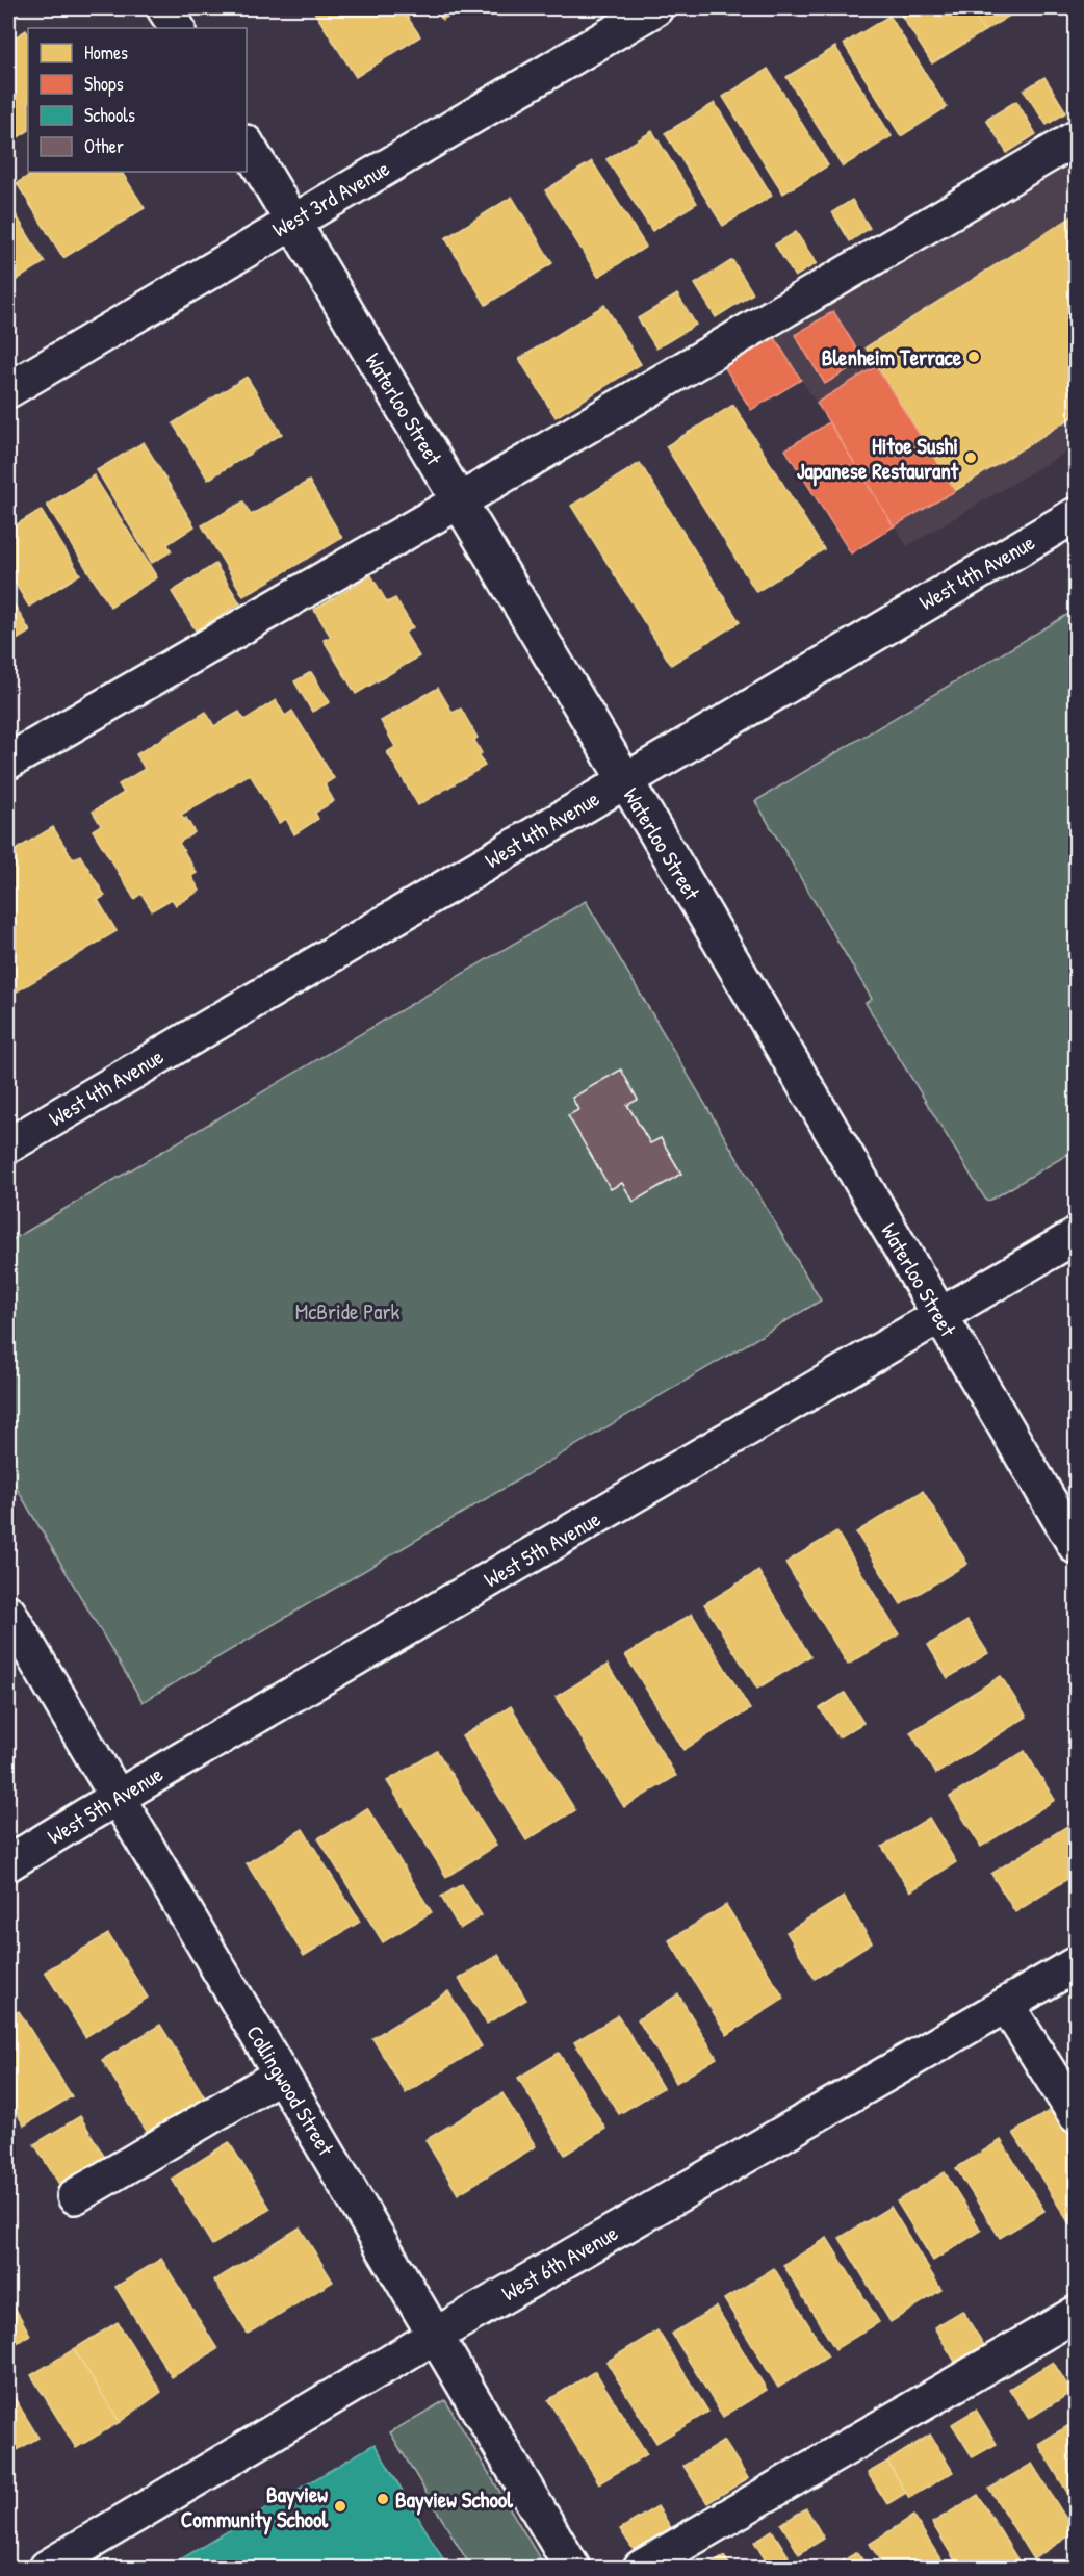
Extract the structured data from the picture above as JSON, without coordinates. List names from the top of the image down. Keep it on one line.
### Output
{"streets":{"street":["West 3rd Avenue","Waterloo Street","West 4th Avenue","West 5th Avenue","Collingwood Street","West 6th Avenue"]},"crossings":[["West 3rd Avenue","Waterloo Street"],["Waterloo Street","West 4th Avenue"],["Waterloo Street","West 5th Avenue"],["West 5th Avenue","Collingwood Street"],["Collingwood Street","West 6th Avenue"]],"parks":["McBride Park"],"places":["Blenheim Terrace","Hitoe Sushi Japanese Restaurant","Bayview School","Bayview Community School"],"legend":["Homes","Shops","Schools","Other"]}
